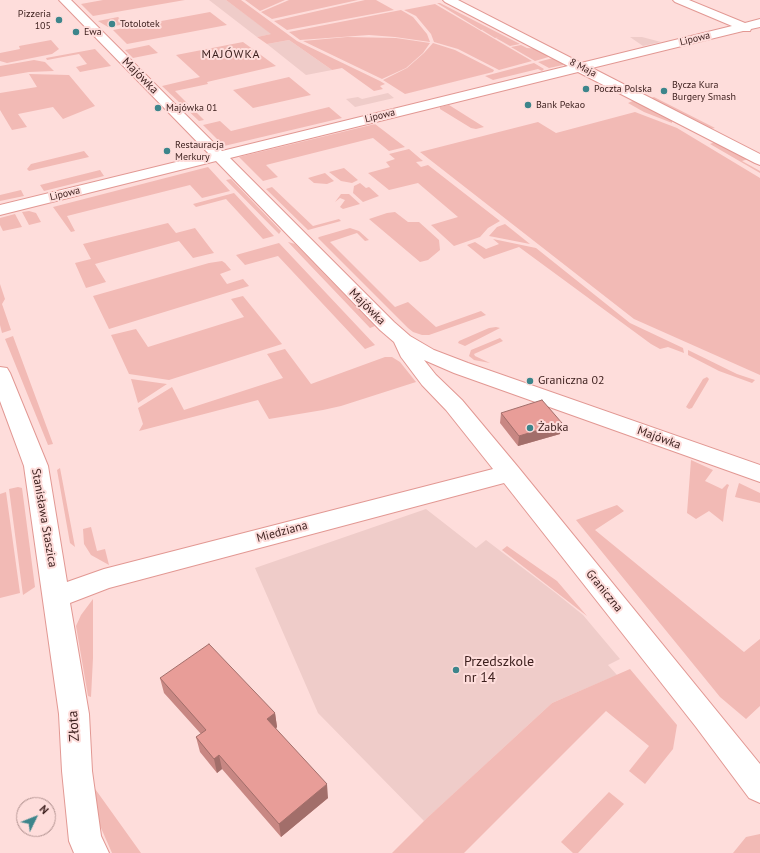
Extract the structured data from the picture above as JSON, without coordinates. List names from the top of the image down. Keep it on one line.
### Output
{"streets":{"street":["Lipowa","8 Maja","Majówka","Stanisława Staszica","Miedziana","Graniczna","Złota"]},"crossings":[["Lipowa","8 Maja"],["Lipowa","Majówka"],["Majówka","Graniczna"],["Stanisława Staszica","Miedziana"],["Stanisława Staszica","Złota"],["Miedziana","Graniczna"],["Miedziana","Złota"]],"districts":["MAJÓWKA"],"places":["Pizzeria 105","Totolotek","Ewa","Poczta Polska","Bycza Kura Burgery Smash","Bank Pekao","Majówka 01","Restauracja Merkury","Graniczna 02","Żabka","Przedszkole nr 14"],"north":"top right"}
